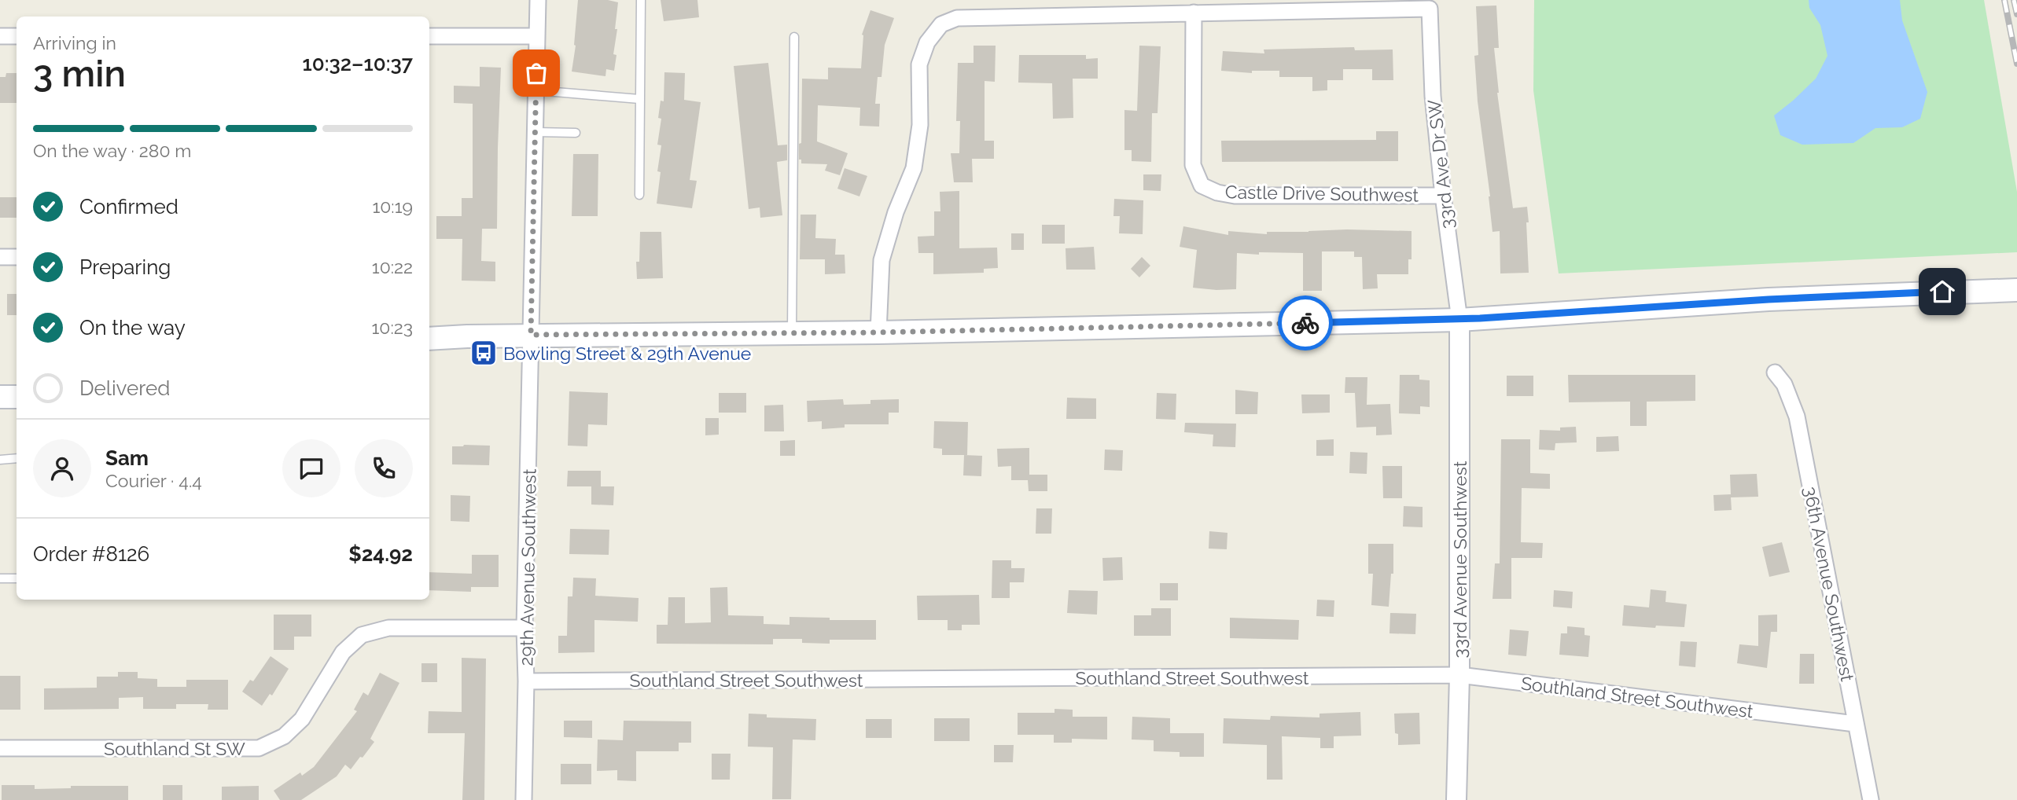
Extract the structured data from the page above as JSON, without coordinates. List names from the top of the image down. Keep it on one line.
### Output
{"streets":{"street":["33rd Ave Dr SW","Castle Drive Southwest","33rd Avenue Southwest","29th Avenue Southwest","36th Avenue Southwest","Southland Street Southwest","Southland St SW"]},"crossings":[["33rd Ave Dr SW","Castle Drive Southwest"],["33rd Ave Dr SW","33rd Avenue Southwest"],["33rd Avenue Southwest","Southland Street Southwest"],["29th Avenue Southwest","Southland Street Southwest"],["29th Avenue Southwest","Southland St SW"],["36th Avenue Southwest","Southland Street Southwest"]],"places":{"bus stop":["Bowling Street & 29th Avenue"]},"page":{"heading":["3 min","Arriving in","10:32–10:37"],"panel":["Sam","Courier · 4.4","Order #8126","$24.92"],"bar":"On the way · 280 m","list":[["Confirmed","10:19"],["Preparing","10:22"],["On the way","10:23"],"Delivered"]}}
